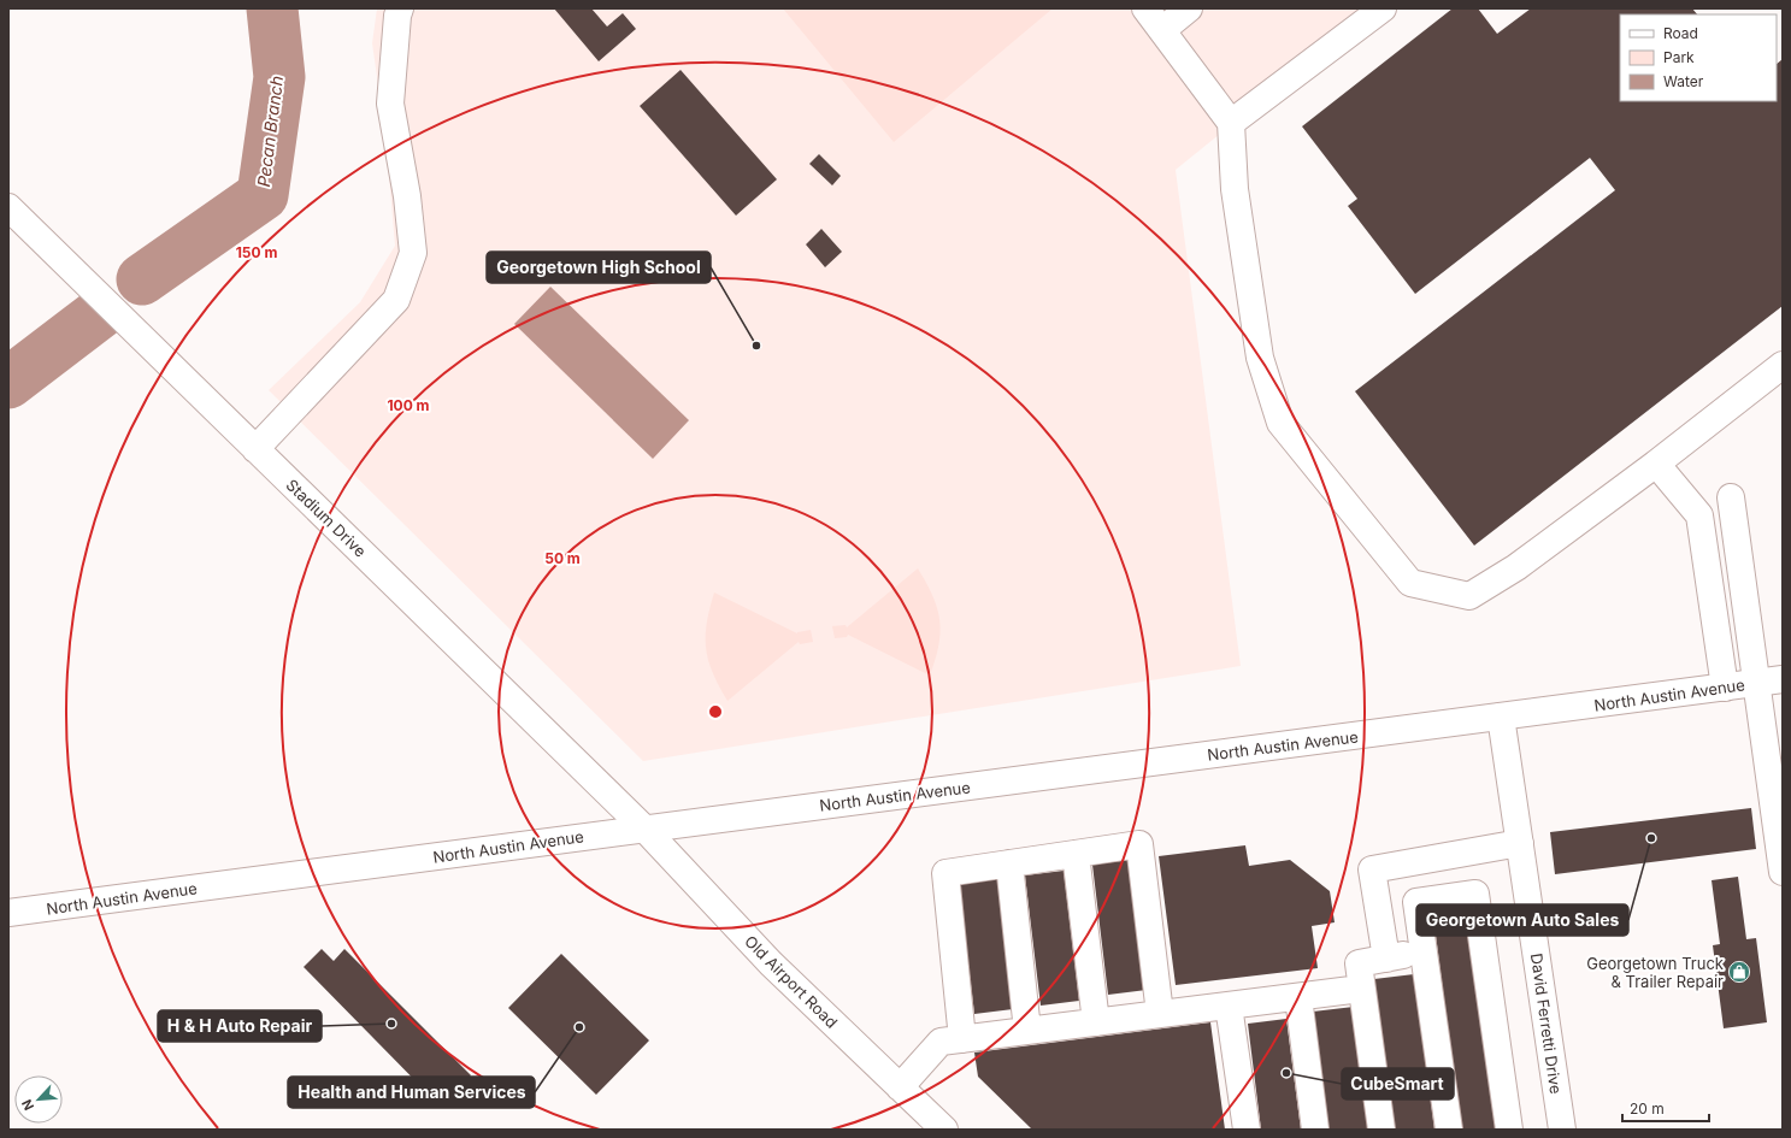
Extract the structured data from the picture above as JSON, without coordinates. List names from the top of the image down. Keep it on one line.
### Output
{"streets":{"main road":["Stadium Drive","North Austin Avenue","Old Airport Road","David Ferretti Drive"]},"crossings":[["Stadium Drive","North Austin Avenue"],["Stadium Drive","Old Airport Road"],["North Austin Avenue","Old Airport Road"],["North Austin Avenue","David Ferretti Drive"]],"water":["Pecan Branch"],"places":{"other":["Georgetown High School","Georgetown Auto Sales","H & H Auto Repair","Health and Human Services","CubeSmart"],"shop":["Georgetown Truck & Trailer Repair"]},"legend":["Road","Park","Water"],"scale_bar":"20 m","north":"bottom left","rings":["150 m","100 m","50 m"]}
